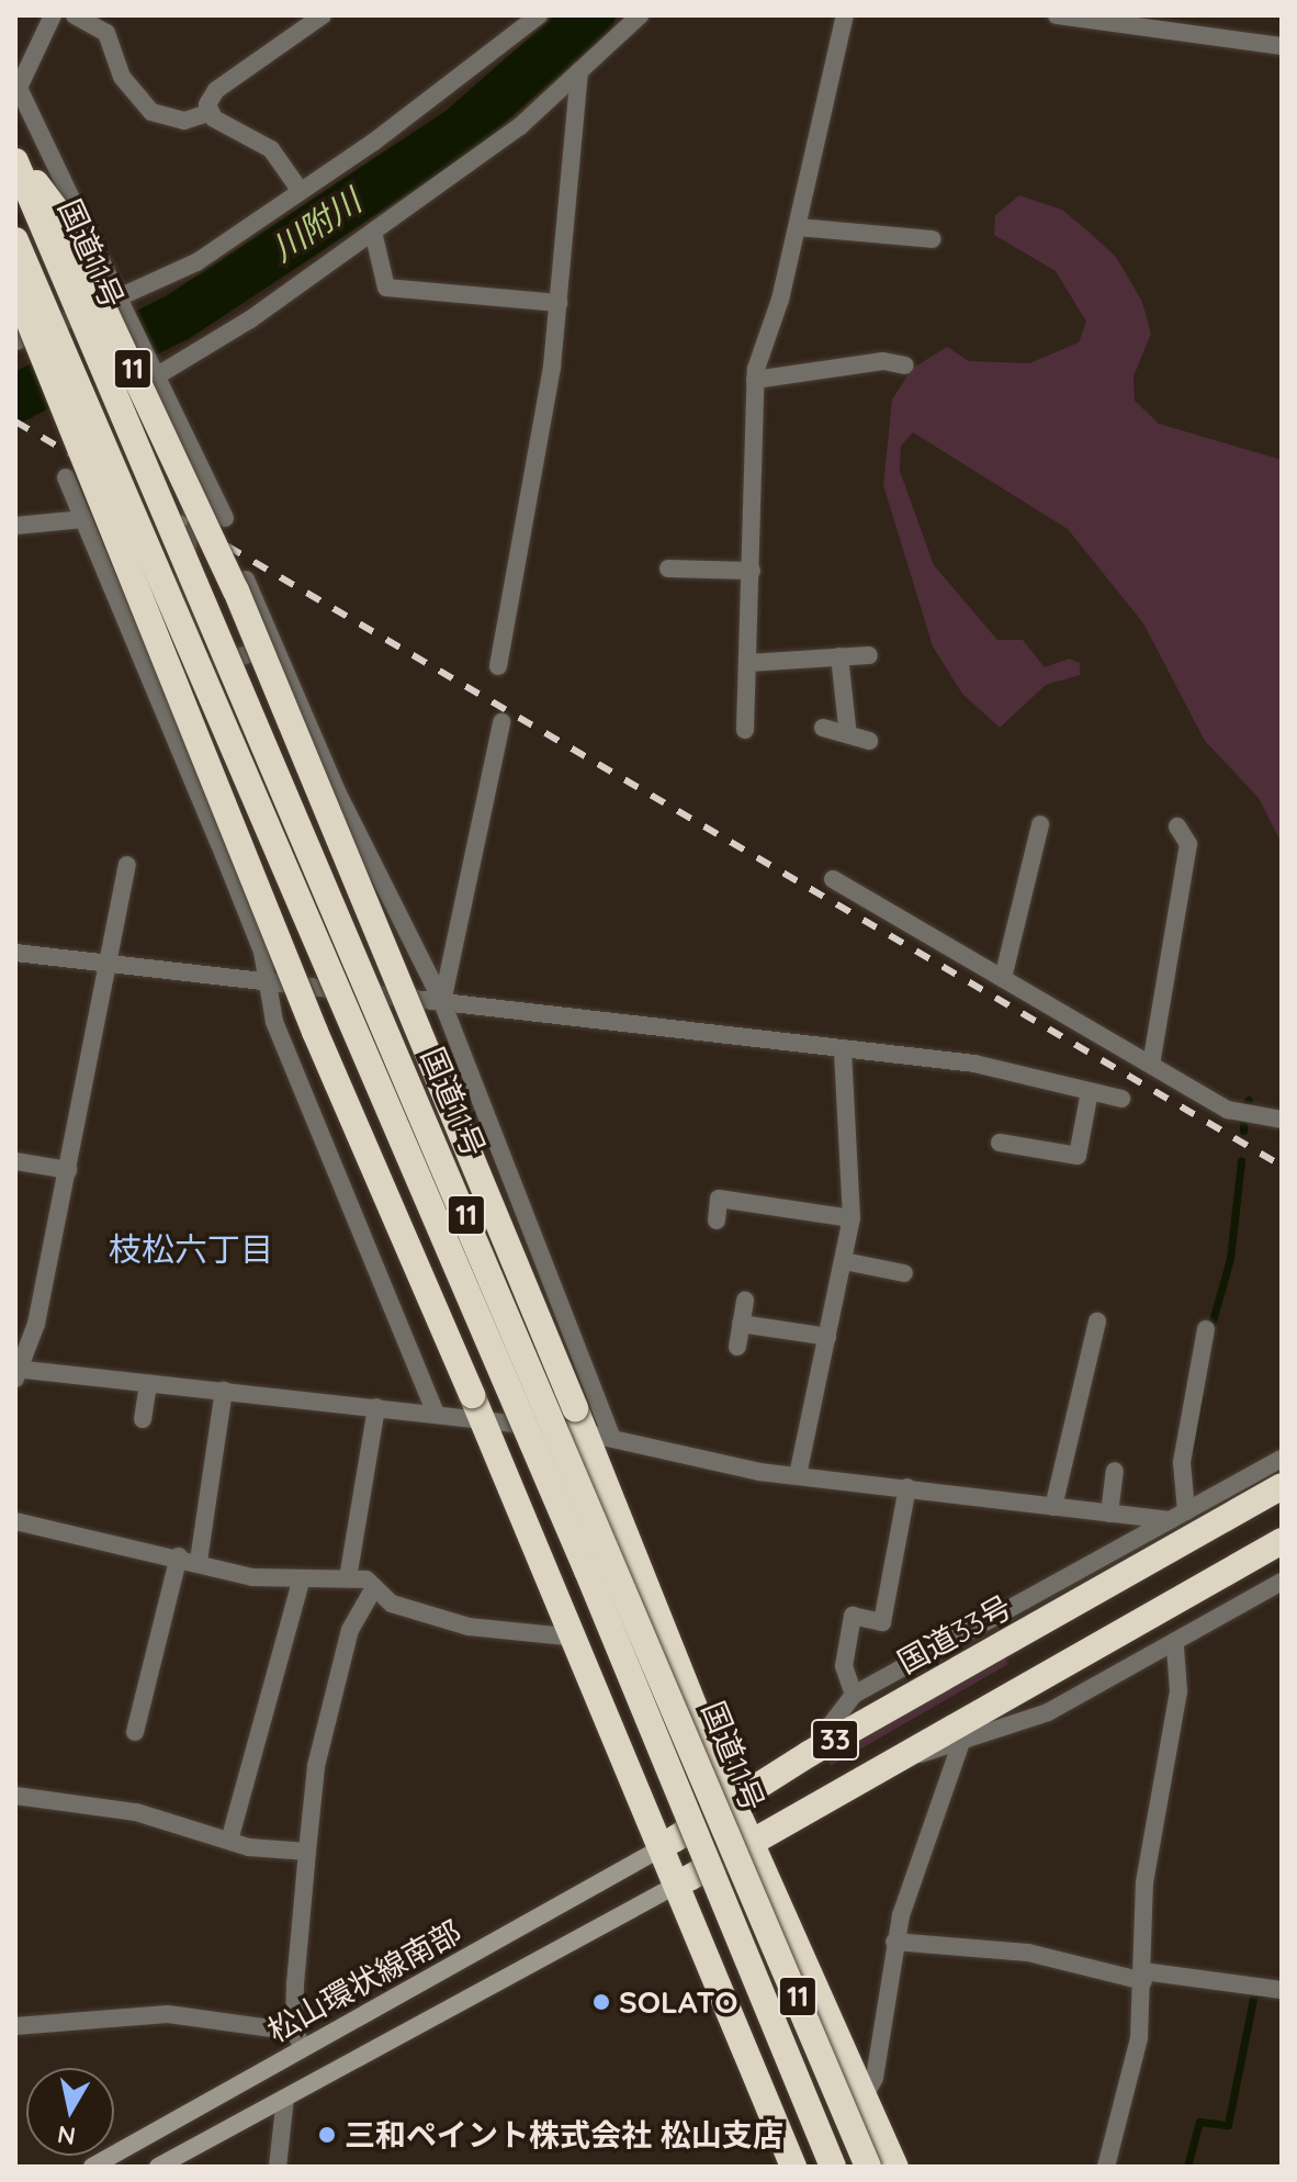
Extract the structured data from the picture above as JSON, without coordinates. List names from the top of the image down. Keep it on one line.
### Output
{"streets":{"highway":["国道11号","11","国道33号","33"],"street":["松山環状線南部"]},"crossings":[["国道11号","11"],["国道11号","国道33号"],["国道11号","33"],["11","国道33号"],["11","33"],["11","松山環状線南部"],["国道33号","松山環状線南部"],["33","松山環状線南部"]],"districts":["枝松六丁目"],"water":["川附川"],"places":["SOLATO","三和ペイント株式会社 松山支店"],"north":"bottom"}
